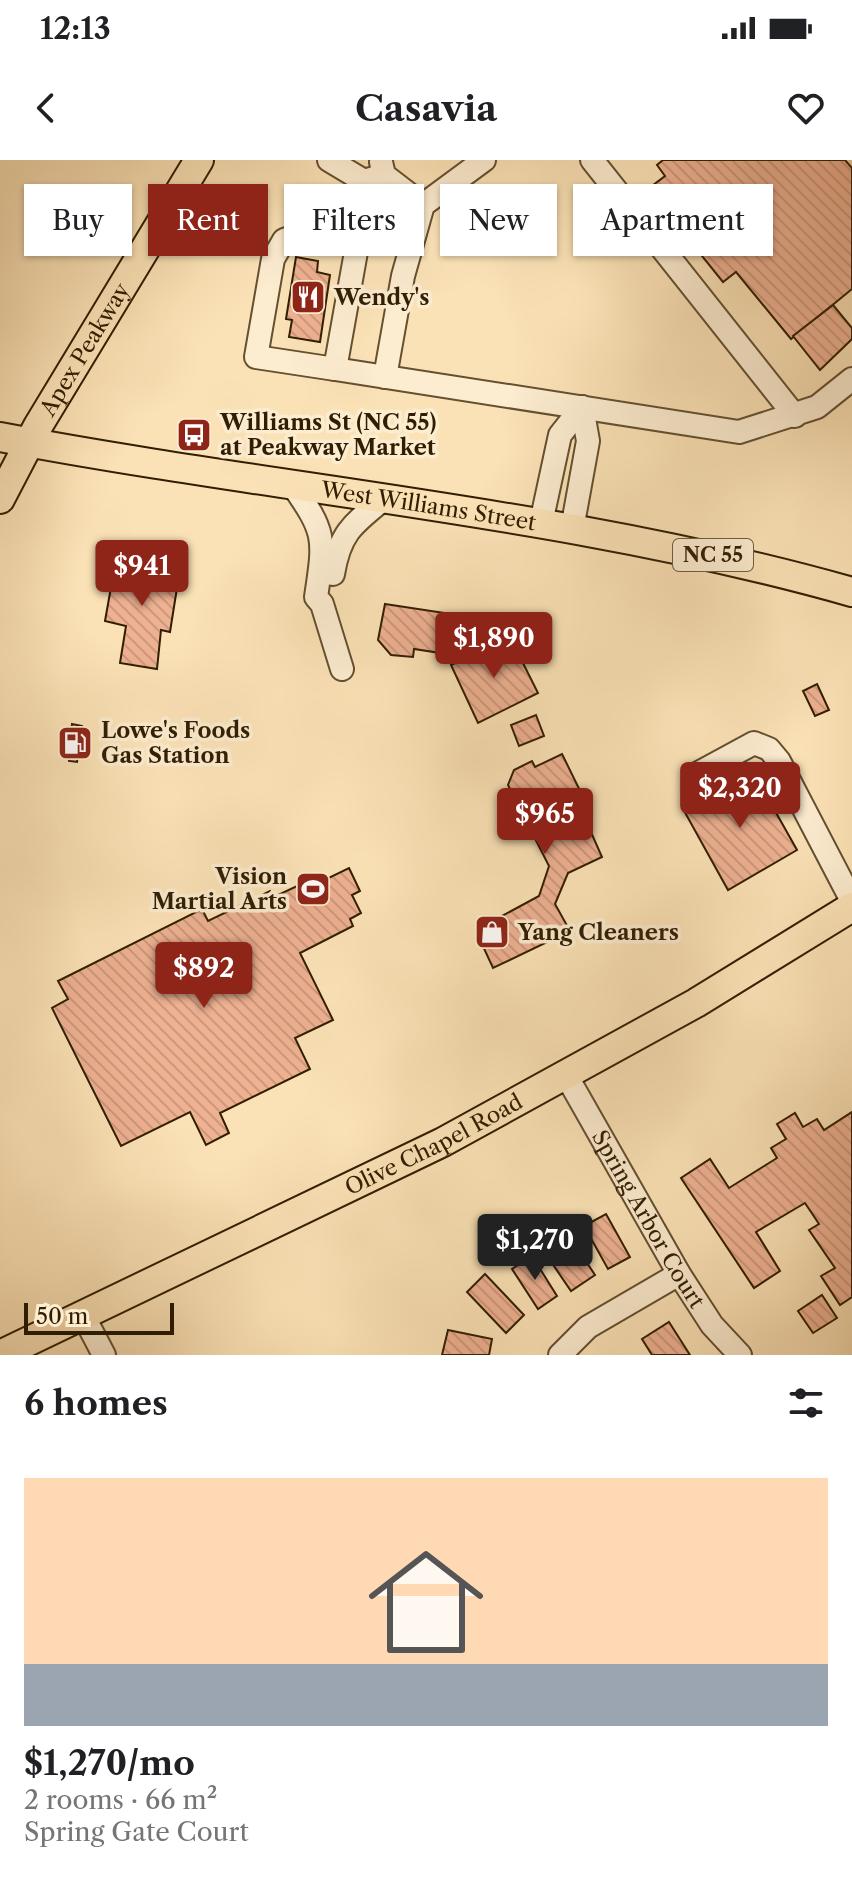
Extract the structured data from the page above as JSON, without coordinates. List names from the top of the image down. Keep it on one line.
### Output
{"streets":{"main road":["Apex Peakway","West Williams Street","NC 55","Olive Chapel Road"],"street":["Spring Arbor Court"]},"crossings":[["Apex Peakway","West Williams Street"],["Olive Chapel Road","Spring Arbor Court"]],"places":{"restaurant":["Wendy's"],"bus stop":["Williams St (NC 55) at Peakway Market"],"fuel station":["Lowe's Foods Gas Station"],"sports":["Vision Martial Arts"],"shop":["Yang Cleaners"]},"scale_bar":"50 m","page":{"status":"12:13","header":"Casavia","chip":["Buy","Rent","Filters","New","Apartment"],"price":["$941","$1,890","$2,320","$965","$892","$1,270"],"scale":"50 m","heading":"6 homes","list":[{"name":"$1,270/mo","note":"2 rooms · 66 m² · Spring Gate Court"}]}}
